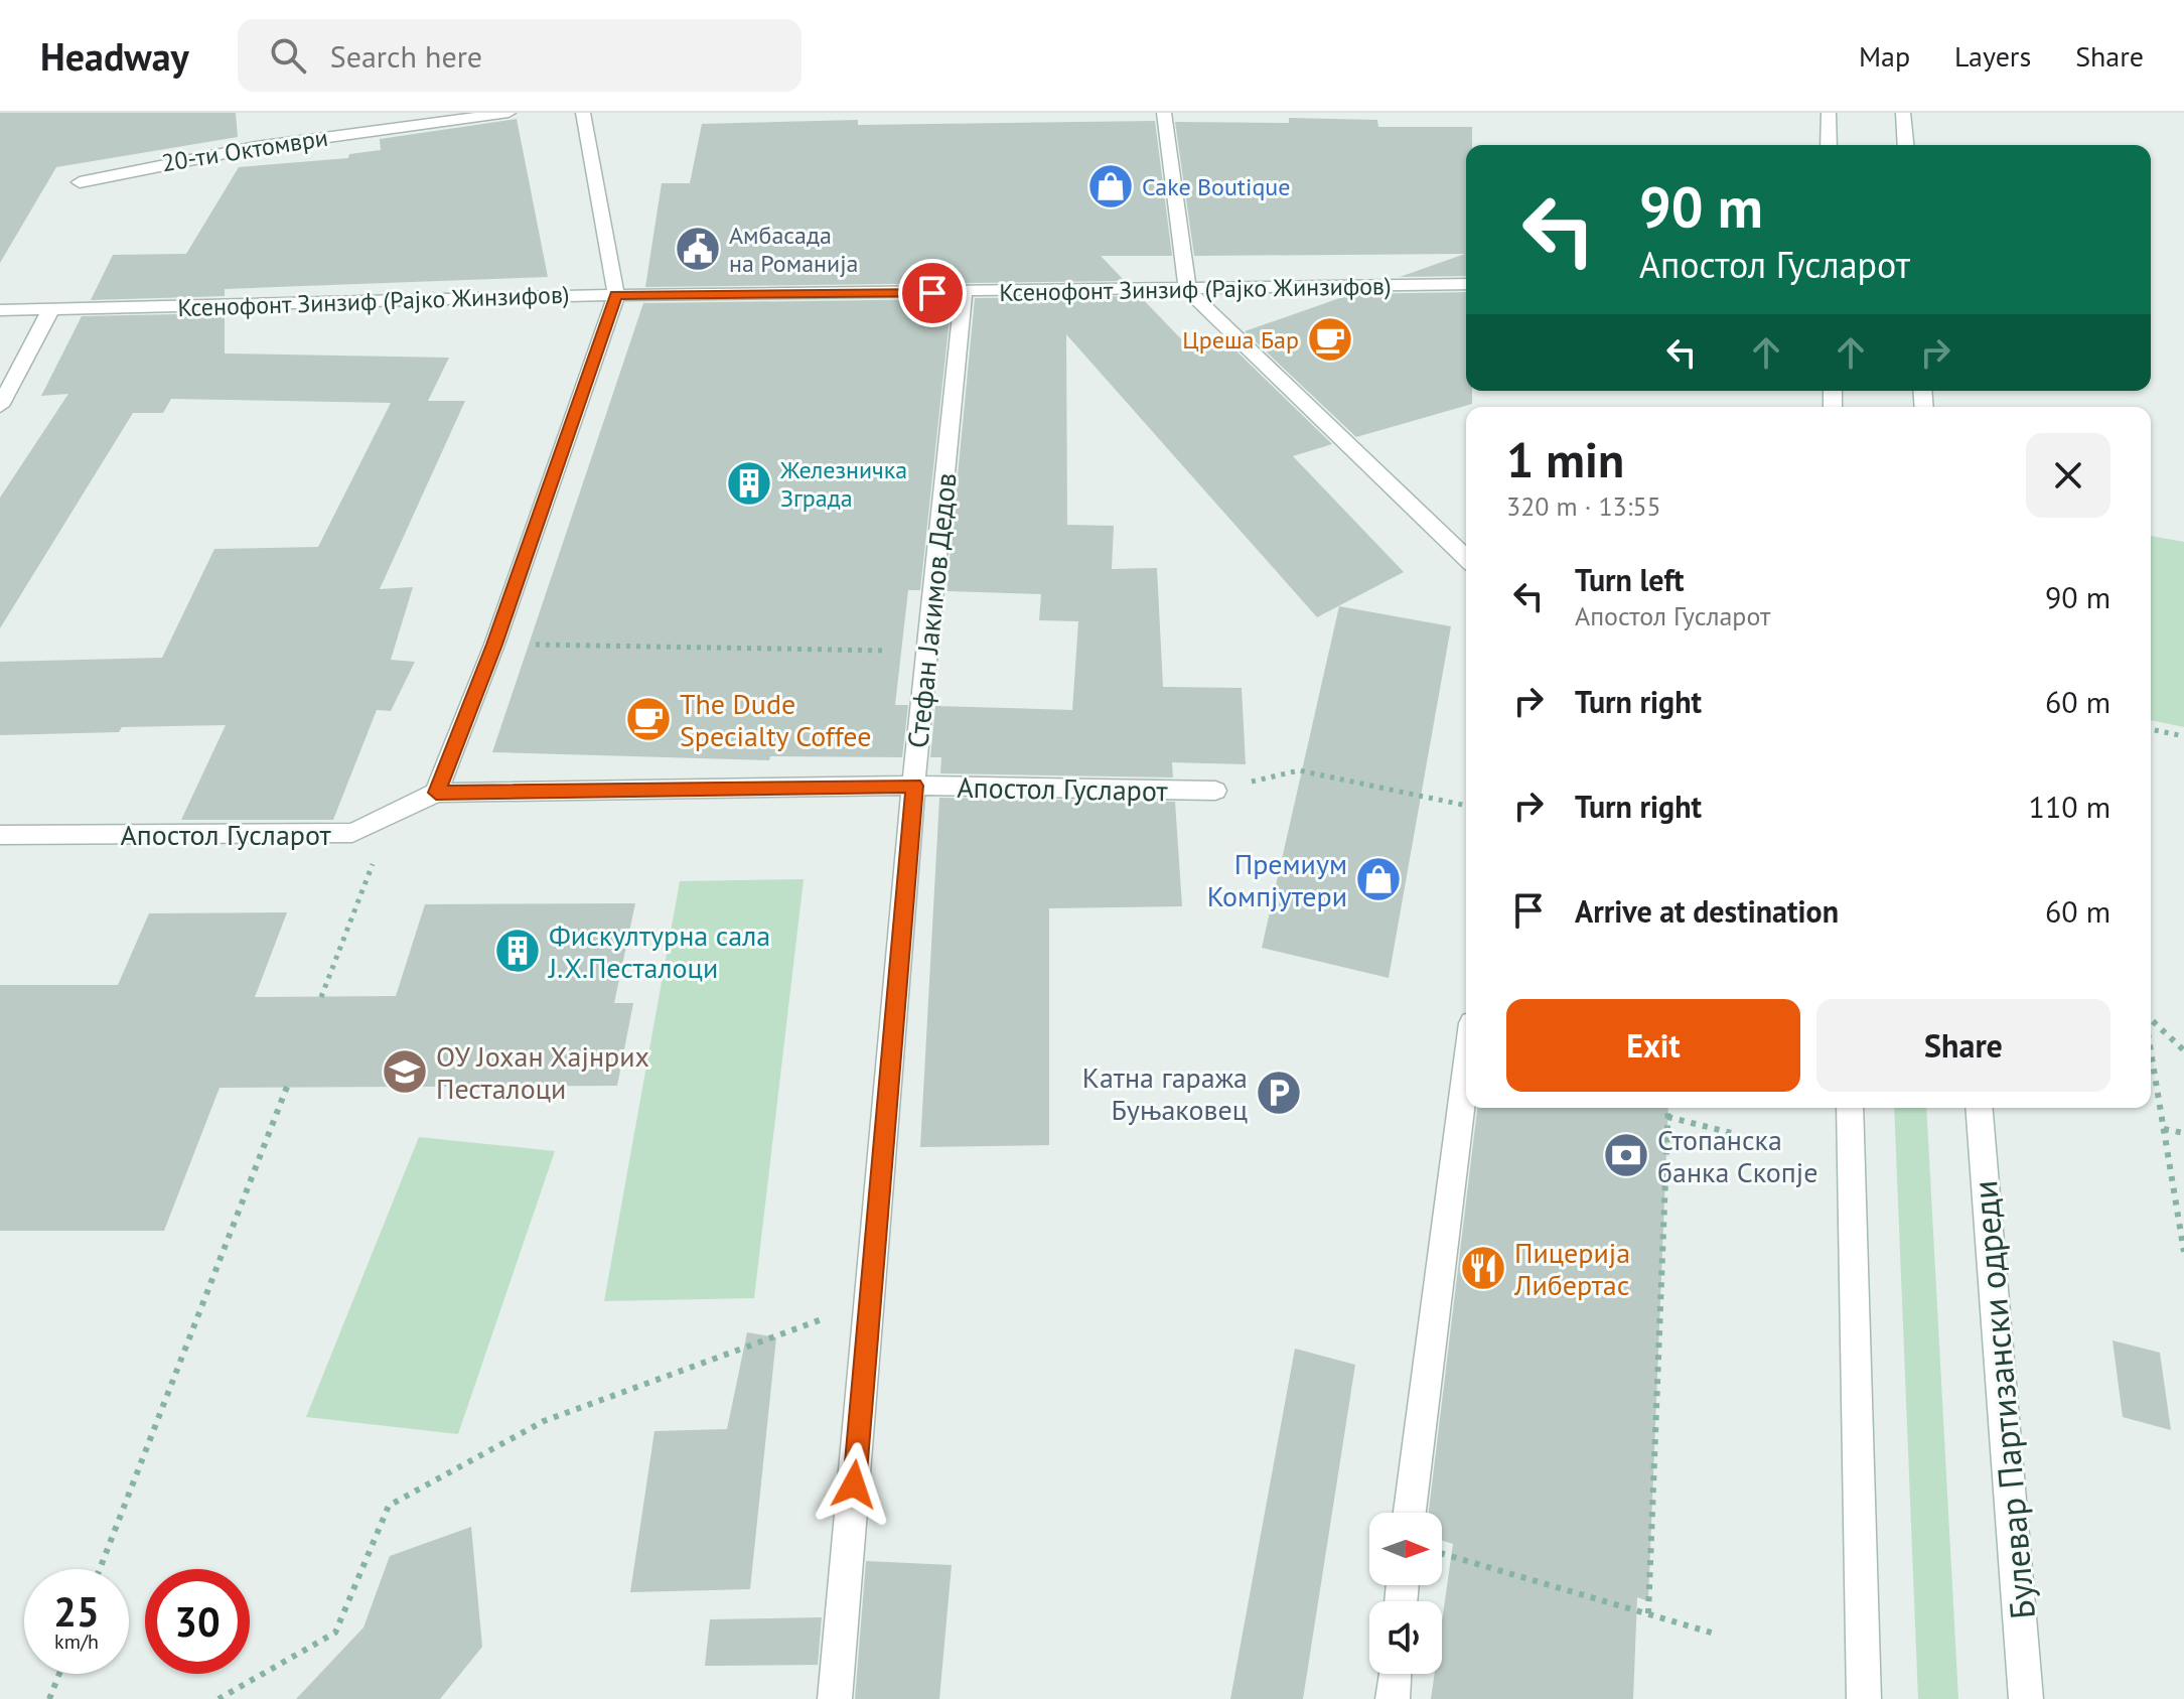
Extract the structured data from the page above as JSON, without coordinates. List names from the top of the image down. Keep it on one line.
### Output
{"streets":{"street":["20-ти Октомври","Ксенофонт Зинзиф (Рајко Жинзифов)","Стефан Јакимов Дедов","Апостол Гусларот","Булевар Партизански одреди"]},"crossings":[["Ксенофонт Зинзиф (Рајко Жинзифов)","Стефан Јакимов Дедов"],["Стефан Јакимов Дедов","Апостол Гусларот"]],"places":{"shop":["Cake Boutique","Премиум Компјутери"],"public building":["Амбасада на Романија"],"cafe":["Цреша Бар","The Dude Specialty Coffee"],"building":["Железничка Зграда","Фискултурна сала Ј.Х.Песталоци"],"school or university":["ОУ Jохан Хајнрих Песталоци"],"parking":["Катна гаража Буњаковец"],"bank":["Стопанска банка Скопје"],"restaurant":["Пицерија Либертас"]},"north":"right","page":{"header":"Headway","search":"Search here","nav":["Map","Layers","Share"],"turn":["90 m","Апостол Гусларот"],"heading":["1 min","320 m · 13:55"],"list":[{"name":"Turn left","note":"Апостол Гусларот","value":"90 m"},{"name":"Turn right","value":"60 m"},{"name":"Turn right","value":"110 m"},{"name":"Arrive at destination","value":"60 m"}],"buttons":["Exit","Share"],"speed":"25 km/h","limit":"30"}}
